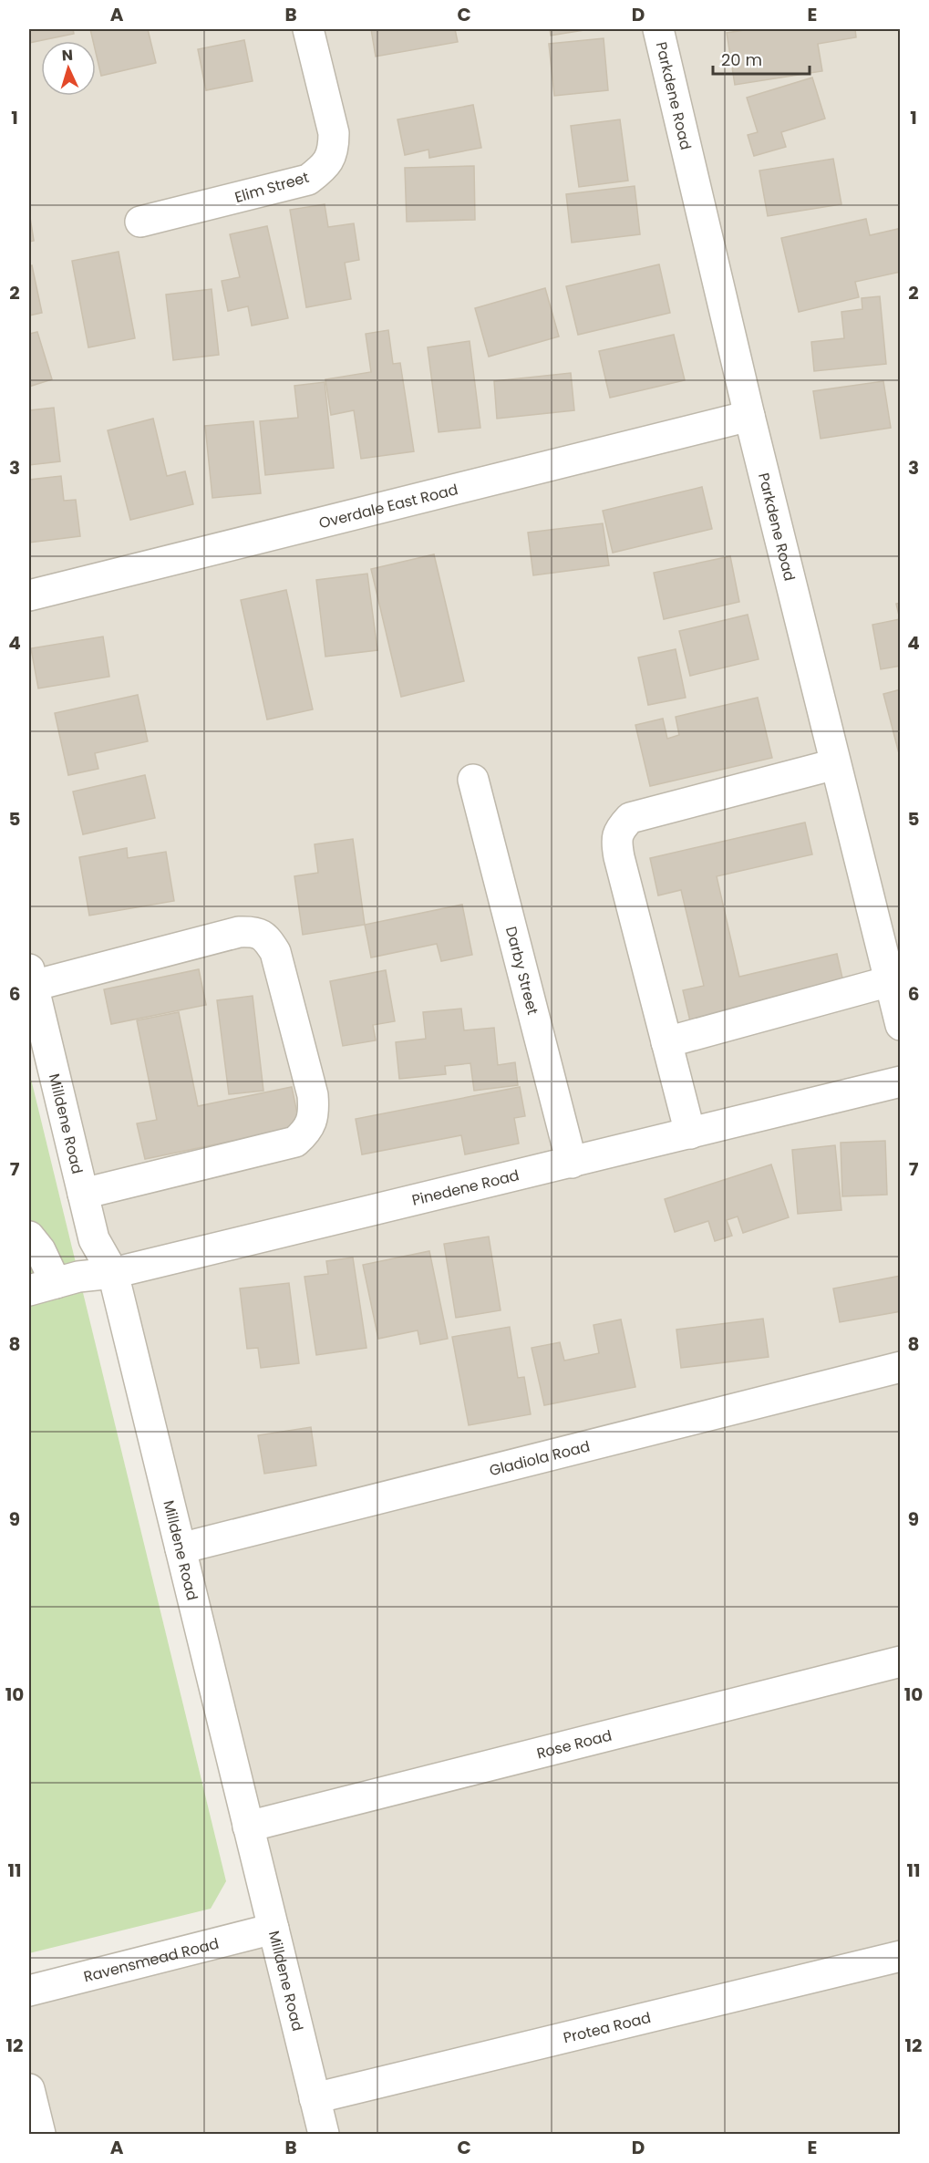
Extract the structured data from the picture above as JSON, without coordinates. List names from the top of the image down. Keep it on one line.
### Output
{"streets":{"street":["Parkdene Road","Elim Street","Overdale East Road","Darby Street","Milldene Road","Pinedene Road","Gladiola Road","Rose Road","Ravensmead Road","Protea Road"]},"crossings":[["Parkdene Road","Overdale East Road"],["Darby Street","Pinedene Road"],["Milldene Road","Pinedene Road"],["Milldene Road","Gladiola Road"],["Milldene Road","Rose Road"],["Milldene Road","Ravensmead Road"],["Milldene Road","Protea Road"]],"scale_bar":"20 m","north":"top","grid":{"columns":["A","B","C","D","E"],"rows":["1","2","3","4","5","6","7","8","9","10","11","12"]}}
